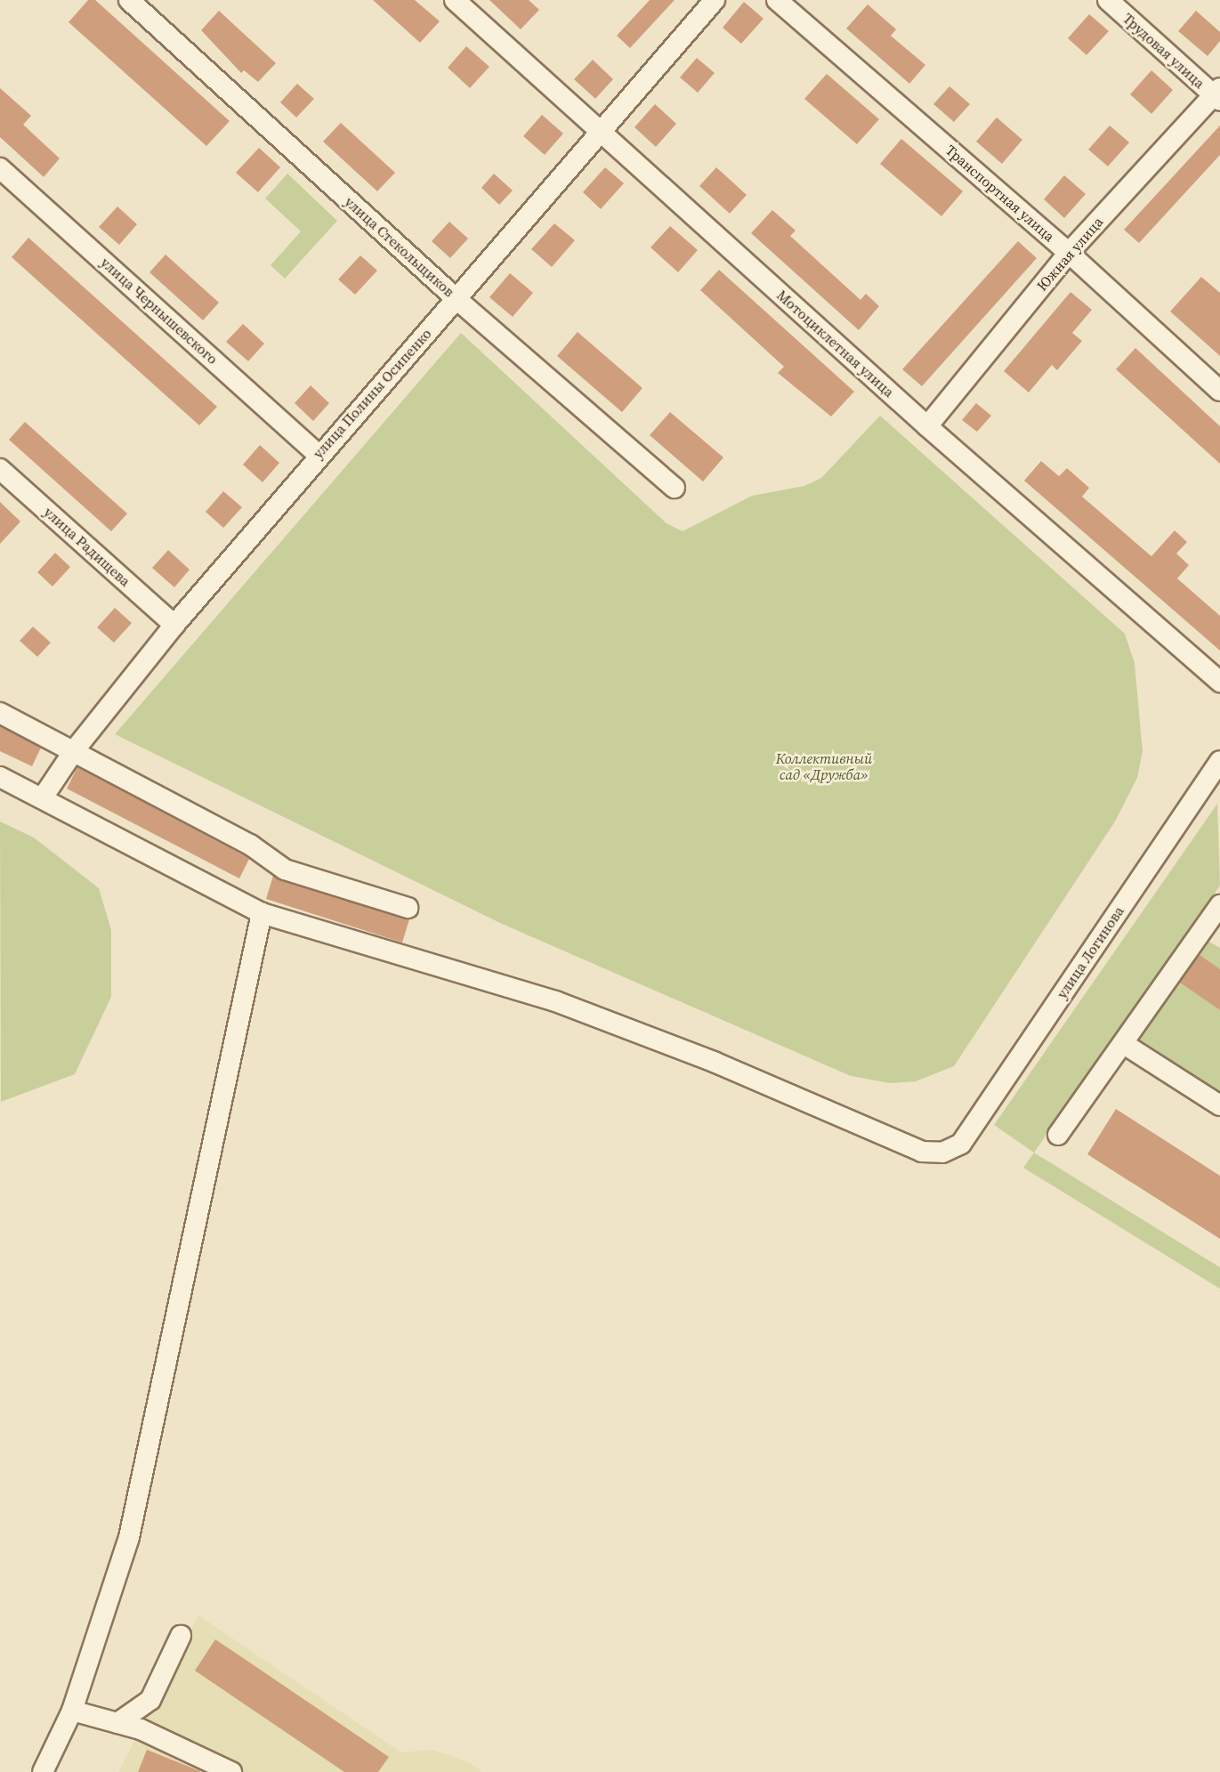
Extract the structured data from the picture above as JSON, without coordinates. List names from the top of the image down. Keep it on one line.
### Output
{"streets":{"street":["Трудовая улица","Транспортная улица","улица Стекольщиков","Южная улица","улица Чернышевского","Мотоциклетная улица","улица Полины Осипенко","улица Радищева","улица Логинова"]},"crossings":[["Трудовая улица","Южная улица"],["Транспортная улица","Южная улица"],["улица Стекольщиков","улица Полины Осипенко"],["Южная улица","Мотоциклетная улица"],["улица Чернышевского","улица Полины Осипенко"],["Мотоциклетная улица","улица Полины Осипенко"],["улица Полины Осипенко","улица Радищева"]],"parks":["Коллективный сад «Дружба»"]}
